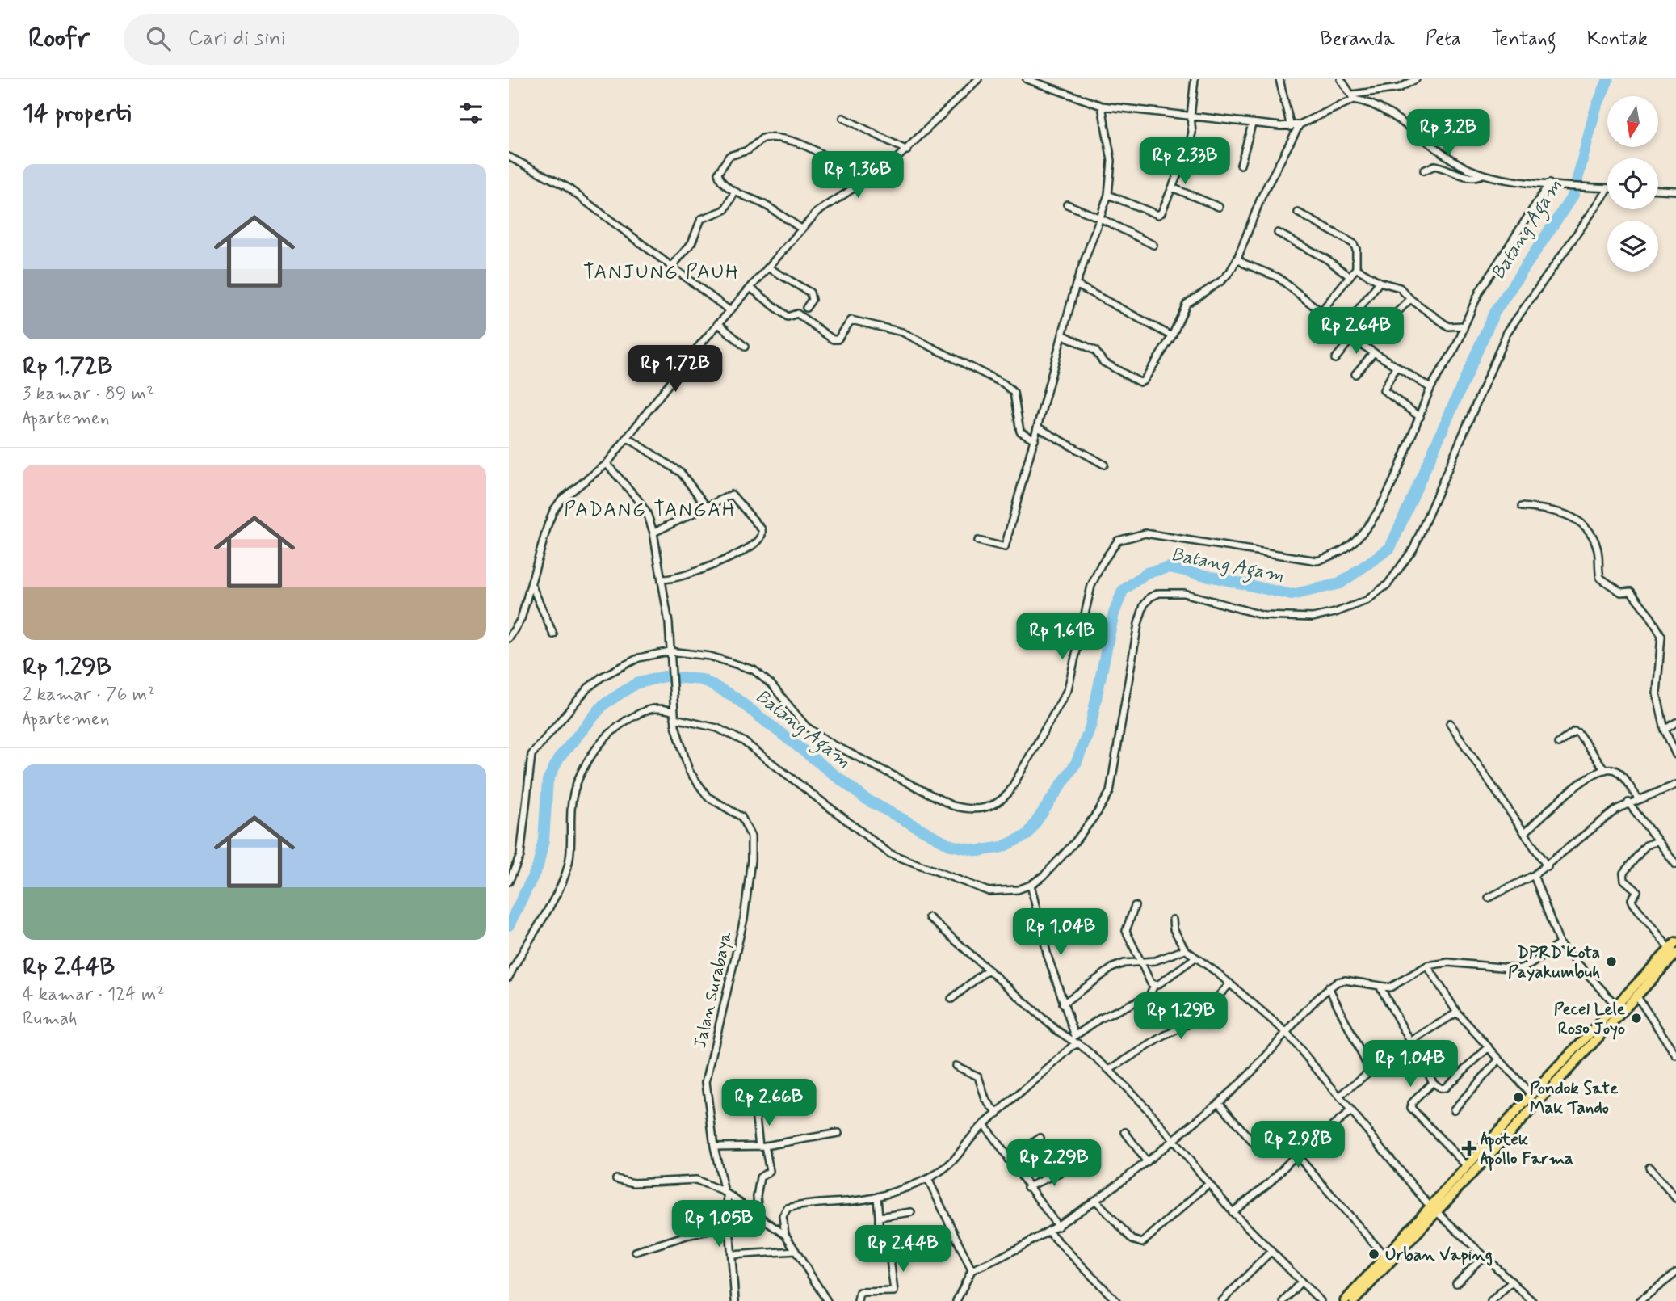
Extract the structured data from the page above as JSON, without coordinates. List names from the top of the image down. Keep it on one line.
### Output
{"streets":{"street":["Jalan Surabaya"]},"districts":["TANJUNG PAUH","PADANG TANGAH"],"water":["Batang Agam"],"places":{"other":["DPRD Kota Payakumbuh","Pecel Lele Roso Joyo","Pondok Sate Mak Tando","Urban Vaping"],"health":["Apotek Apollo Farma"]},"north":"bottom","page":{"header":"Roofr","search":"Cari di sini","nav":["Beranda","Peta","Tentang","Kontak"],"heading":"14 properti","price":["Rp 3.2B","Rp 2.33B","Rp 1.36B","Rp 2.64B","Rp 1.72B","Rp 1.61B","Rp 1.04B","Rp 1.29B","Rp 1.04B","Rp 2.66B","Rp 2.98B","Rp 2.29B","Rp 1.05B","Rp 2.44B"],"list":[{"name":"Rp 1.72B","note":"3 kamar · 89 m² · Apartemen"},{"name":"Rp 1.29B","note":"2 kamar · 76 m² · Apartemen"},{"name":"Rp 2.44B","note":"4 kamar · 124 m² · Rumah"}]}}
